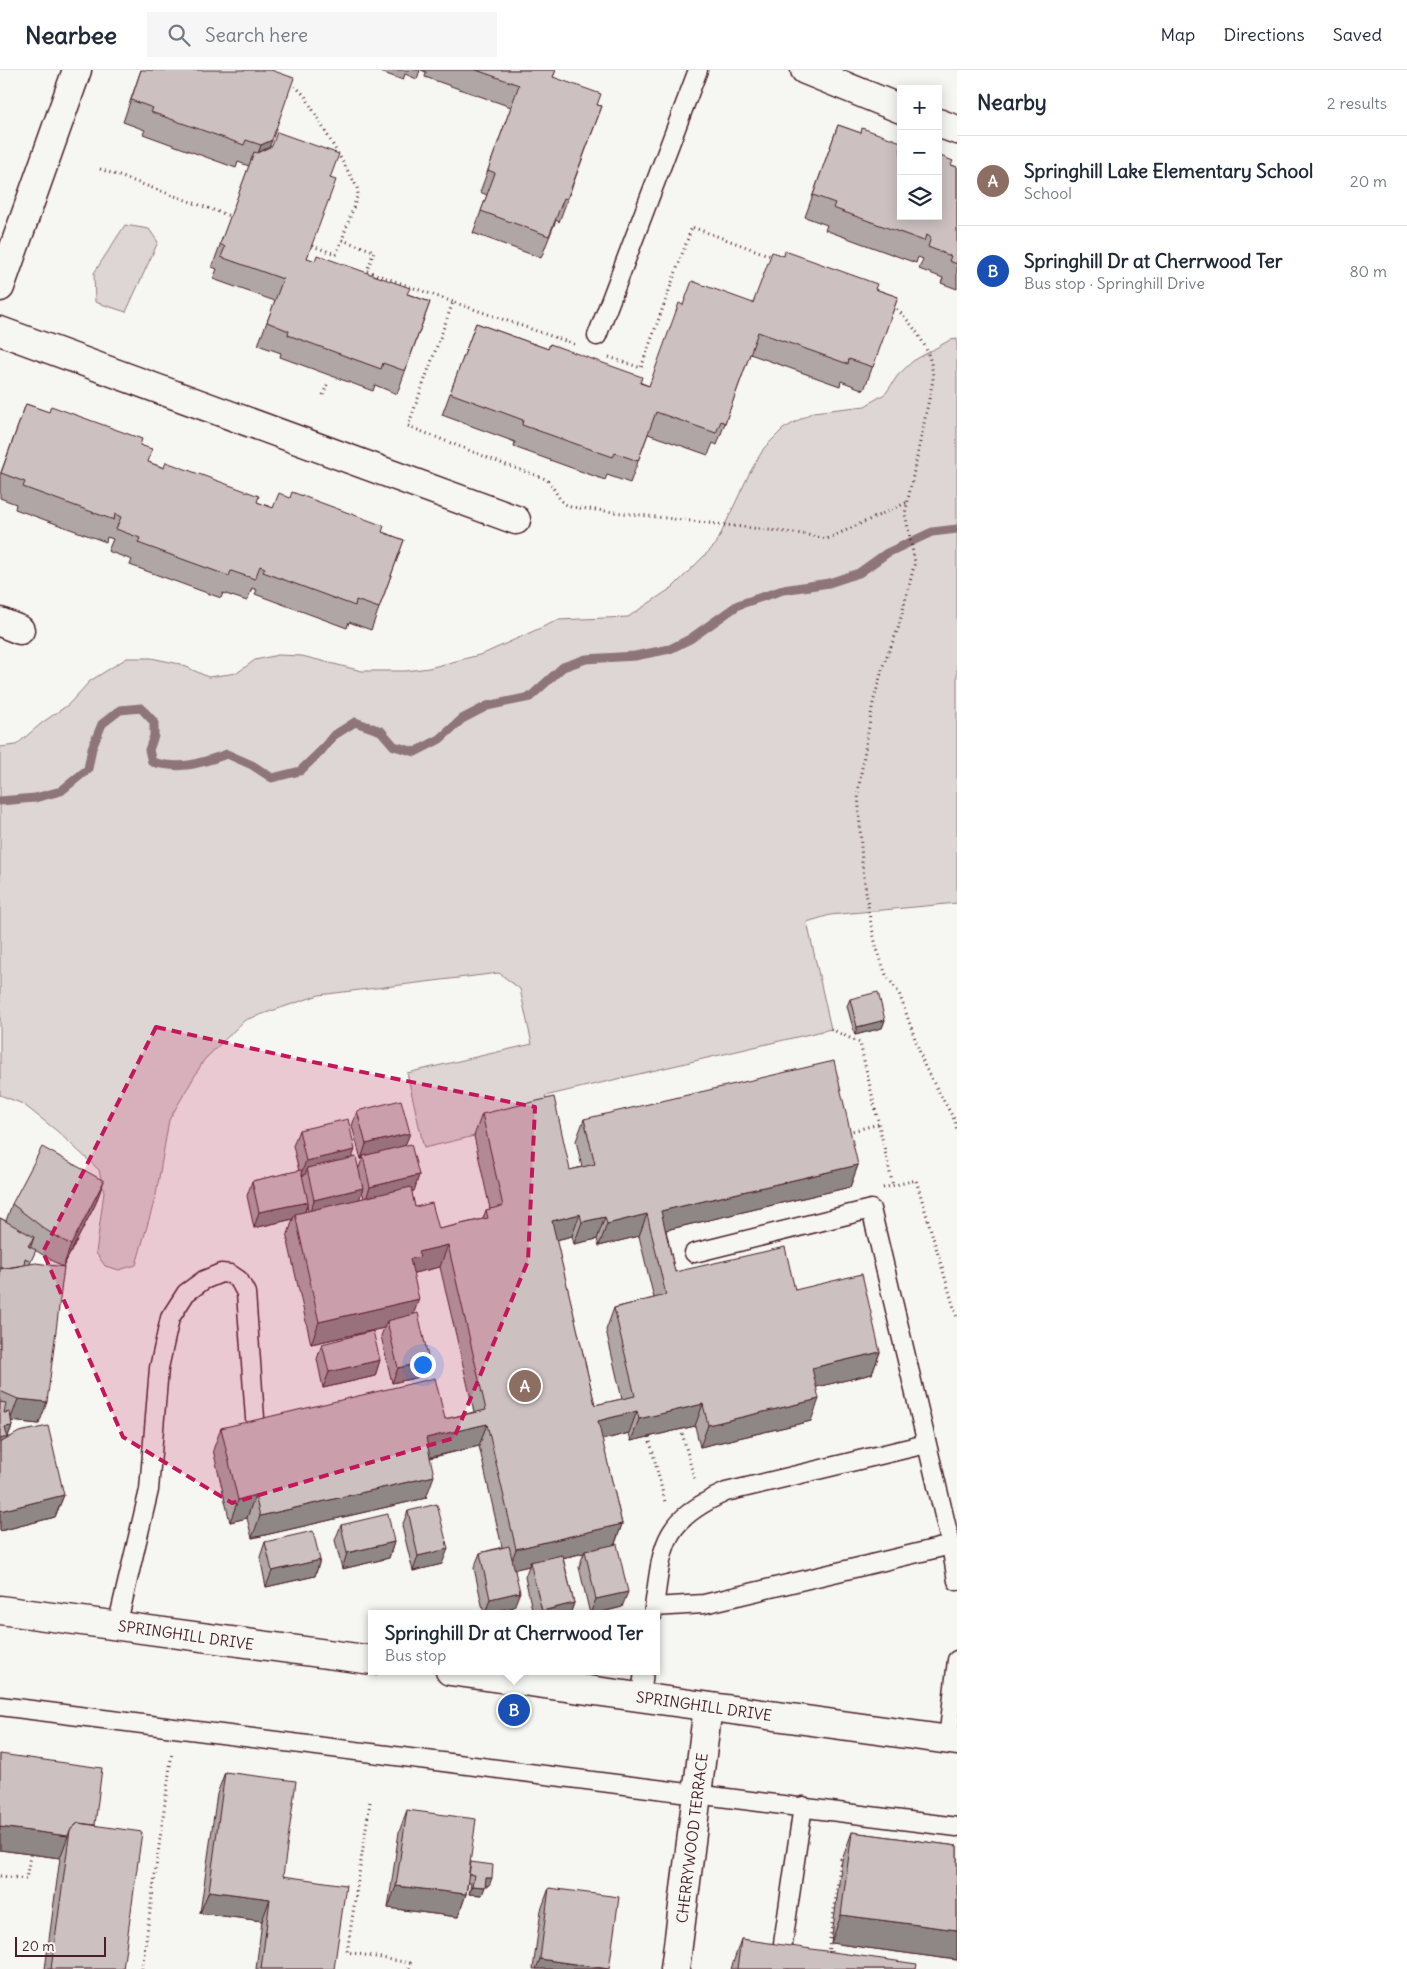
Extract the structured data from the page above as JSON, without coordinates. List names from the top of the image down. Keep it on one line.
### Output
{"streets":{"street":["SPRINGHILL DRIVE","CHERRYWOOD TERRACE"]},"crossings":[["SPRINGHILL DRIVE","CHERRYWOOD TERRACE"]],"scale_bar":"20 m","page":{"header":"Nearbee","search":"Search here","nav":["Map","Directions","Saved"],"heading":["Nearby","2 results"],"map_buttons":["+","−"],"list":[{"mark":"A","name":"Springhill Lake Elementary School","note":"School","value":"20 m"},{"mark":"B","name":"Springhill Dr at Cherrwood Ter","note":"Bus stop · Springhill Drive","value":"80 m"}],"pins":["A","B"],"popup":["Springhill Dr at Cherrwood Ter","Bus stop"],"scale":"20 m"}}
